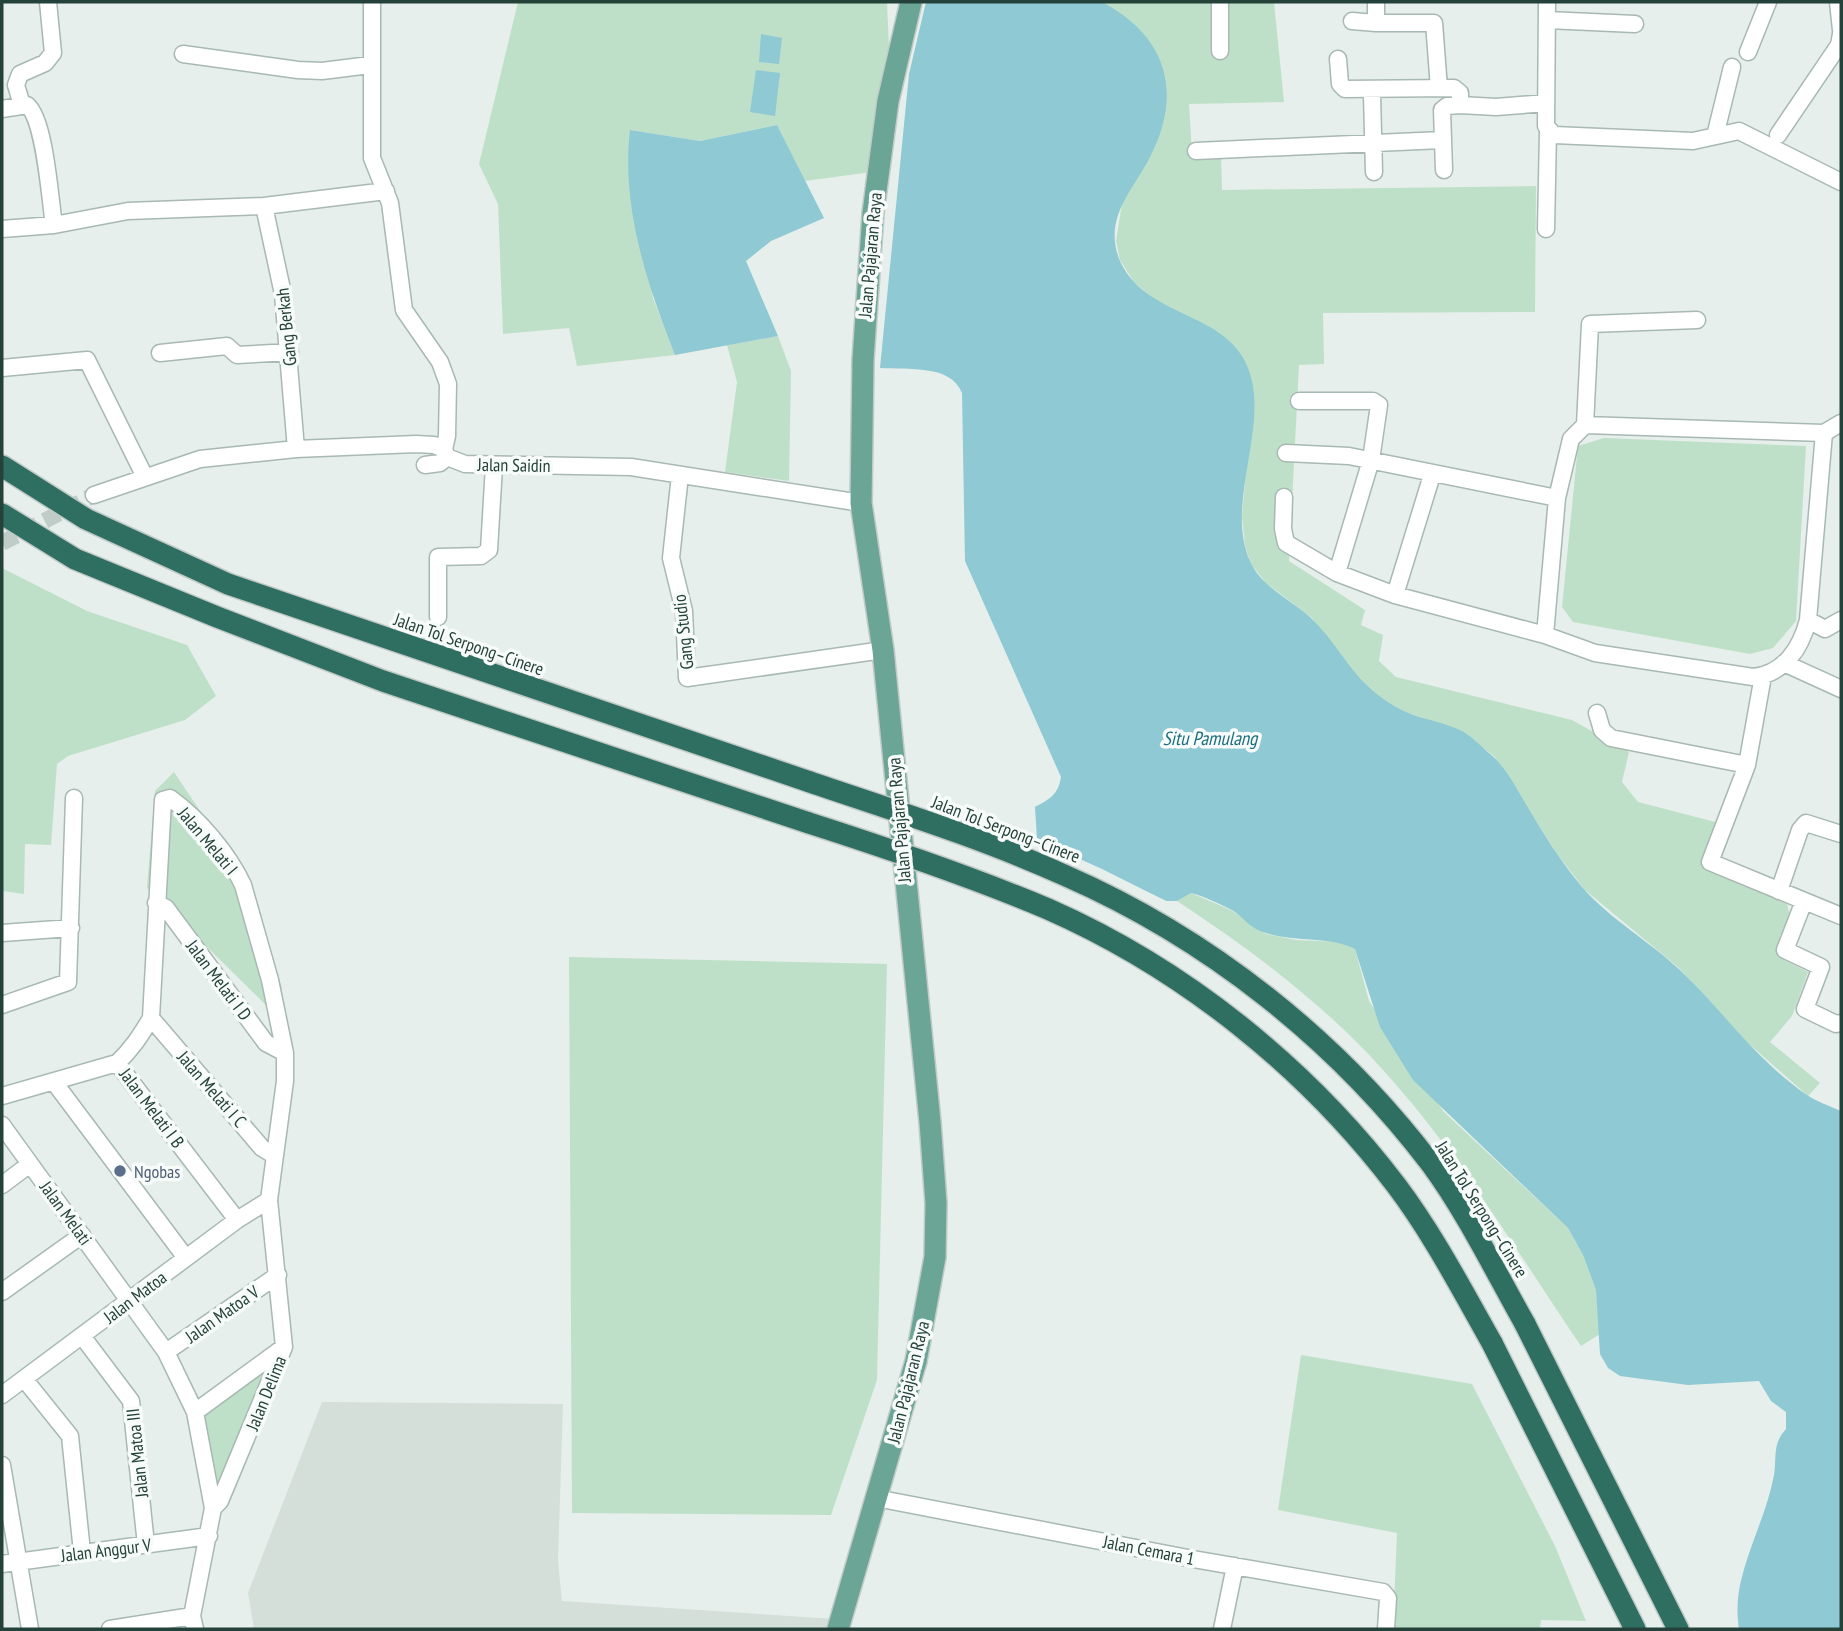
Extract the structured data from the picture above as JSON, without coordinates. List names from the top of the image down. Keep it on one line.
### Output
{"streets":{"highway":["Jalan Tol Serpong–Cinere"],"main road":["Jalan Pajajaran Raya"],"street":["Gang Berkah","Jalan Saidin","Gang Studio","Jalan Melati I","Jalan Melati I D","Jalan Melati I C","Jalan Melati I B","Jalan Melati","Jalan Matoa","Jalan Matoa V","Jalan Delima","Jalan Matoa III","Jalan Anggur V","Jalan Cemara 1"]},"crossings":[["Jalan Pajajaran Raya","Jalan Saidin"],["Jalan Pajajaran Raya","Gang Studio"],["Jalan Pajajaran Raya","Jalan Cemara 1"],["Gang Berkah","Jalan Saidin"],["Jalan Saidin","Gang Studio"],["Jalan Melati I","Jalan Melati I D"],["Jalan Melati I","Jalan Melati I C"],["Jalan Melati I","Jalan Melati I B"],["Jalan Melati I","Jalan Matoa"],["Jalan Melati I","Jalan Delima"],["Jalan Melati I B","Jalan Matoa"],["Jalan Melati","Jalan Matoa"],["Jalan Melati","Jalan Matoa V"],["Jalan Melati","Jalan Delima"],["Jalan Matoa","Jalan Delima"],["Jalan Matoa","Jalan Matoa III"],["Jalan Matoa V","Jalan Delima"],["Jalan Delima","Jalan Anggur V"],["Jalan Matoa III","Jalan Anggur V"]],"water":["Situ Pamulang"],"places":["Ngobas"]}
